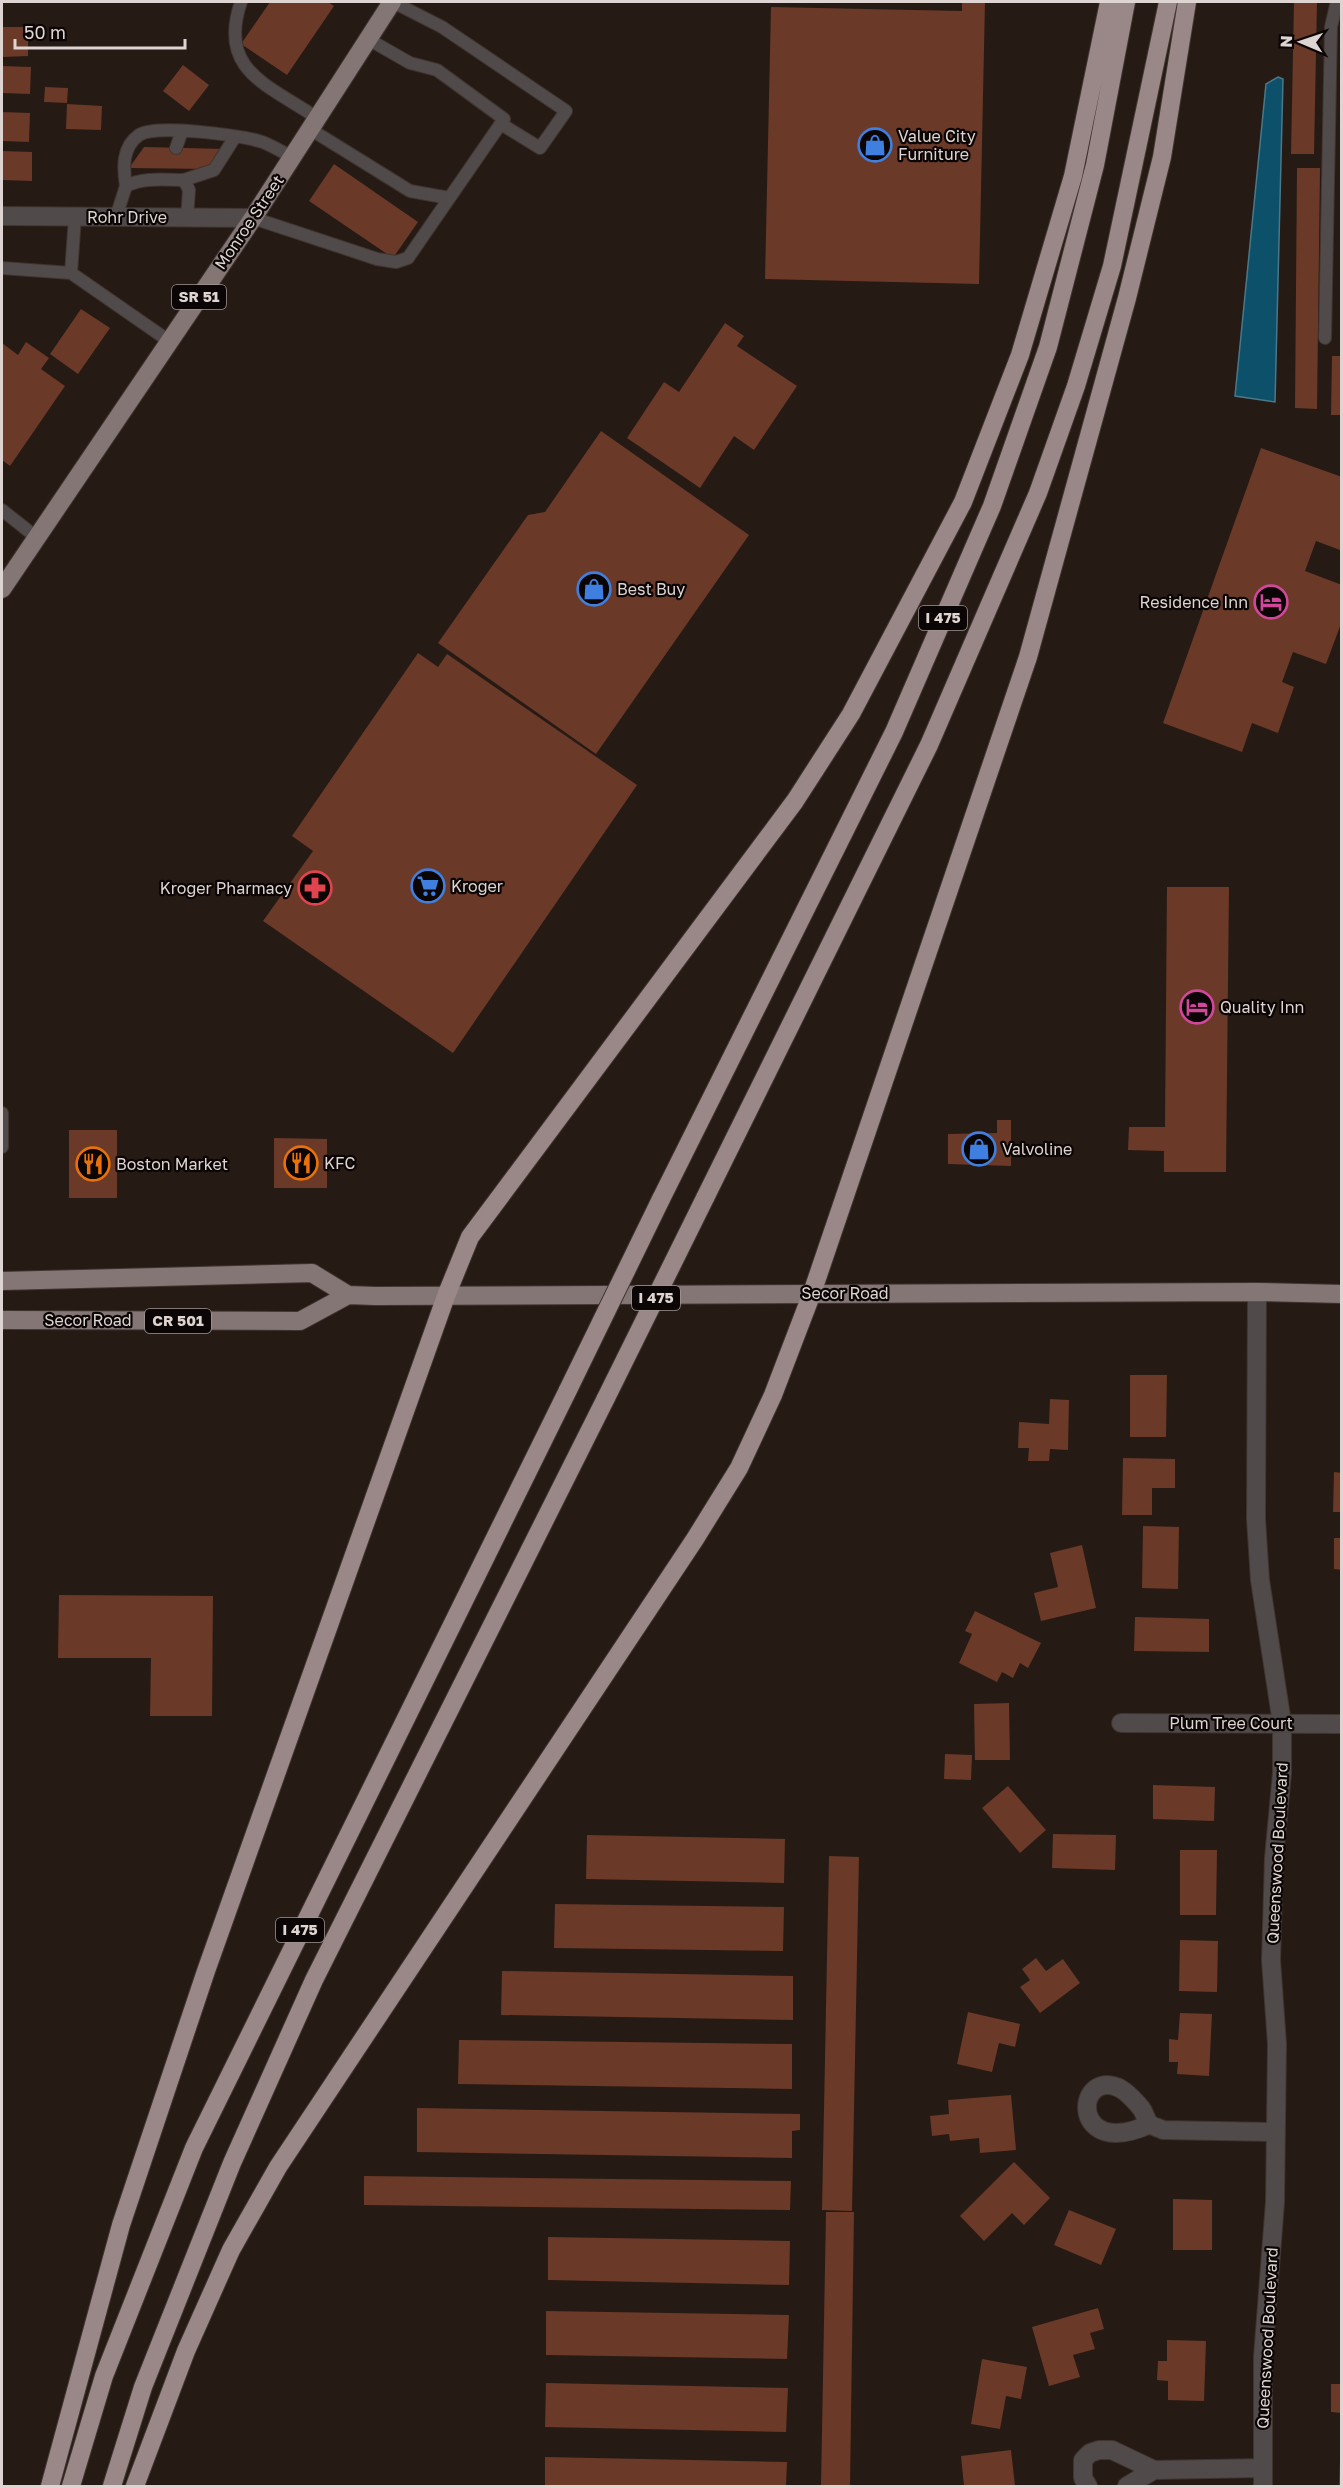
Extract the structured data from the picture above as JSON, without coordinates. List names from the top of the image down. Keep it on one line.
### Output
{"streets":{"highway":["I 475"],"main road":["Monroe Street","SR 51","Secor Road","CR 501"],"street":["Rohr Drive","Plum Tree Court","Queenswood Boulevard"]},"crossings":[["Rohr Drive","Monroe Street"],["Secor Road","Queenswood Boulevard"],["Plum Tree Court","Queenswood Boulevard"]],"places":{"shop":["Value City Furniture","Best Buy","Valvoline"],"hotel":["Residence Inn","Quality Inn"],"supermarket":["Kroger"],"pharmacy":["Kroger Pharmacy"],"restaurant":["KFC","Boston Market"]},"scale_bar":"50 m","north":"left"}
